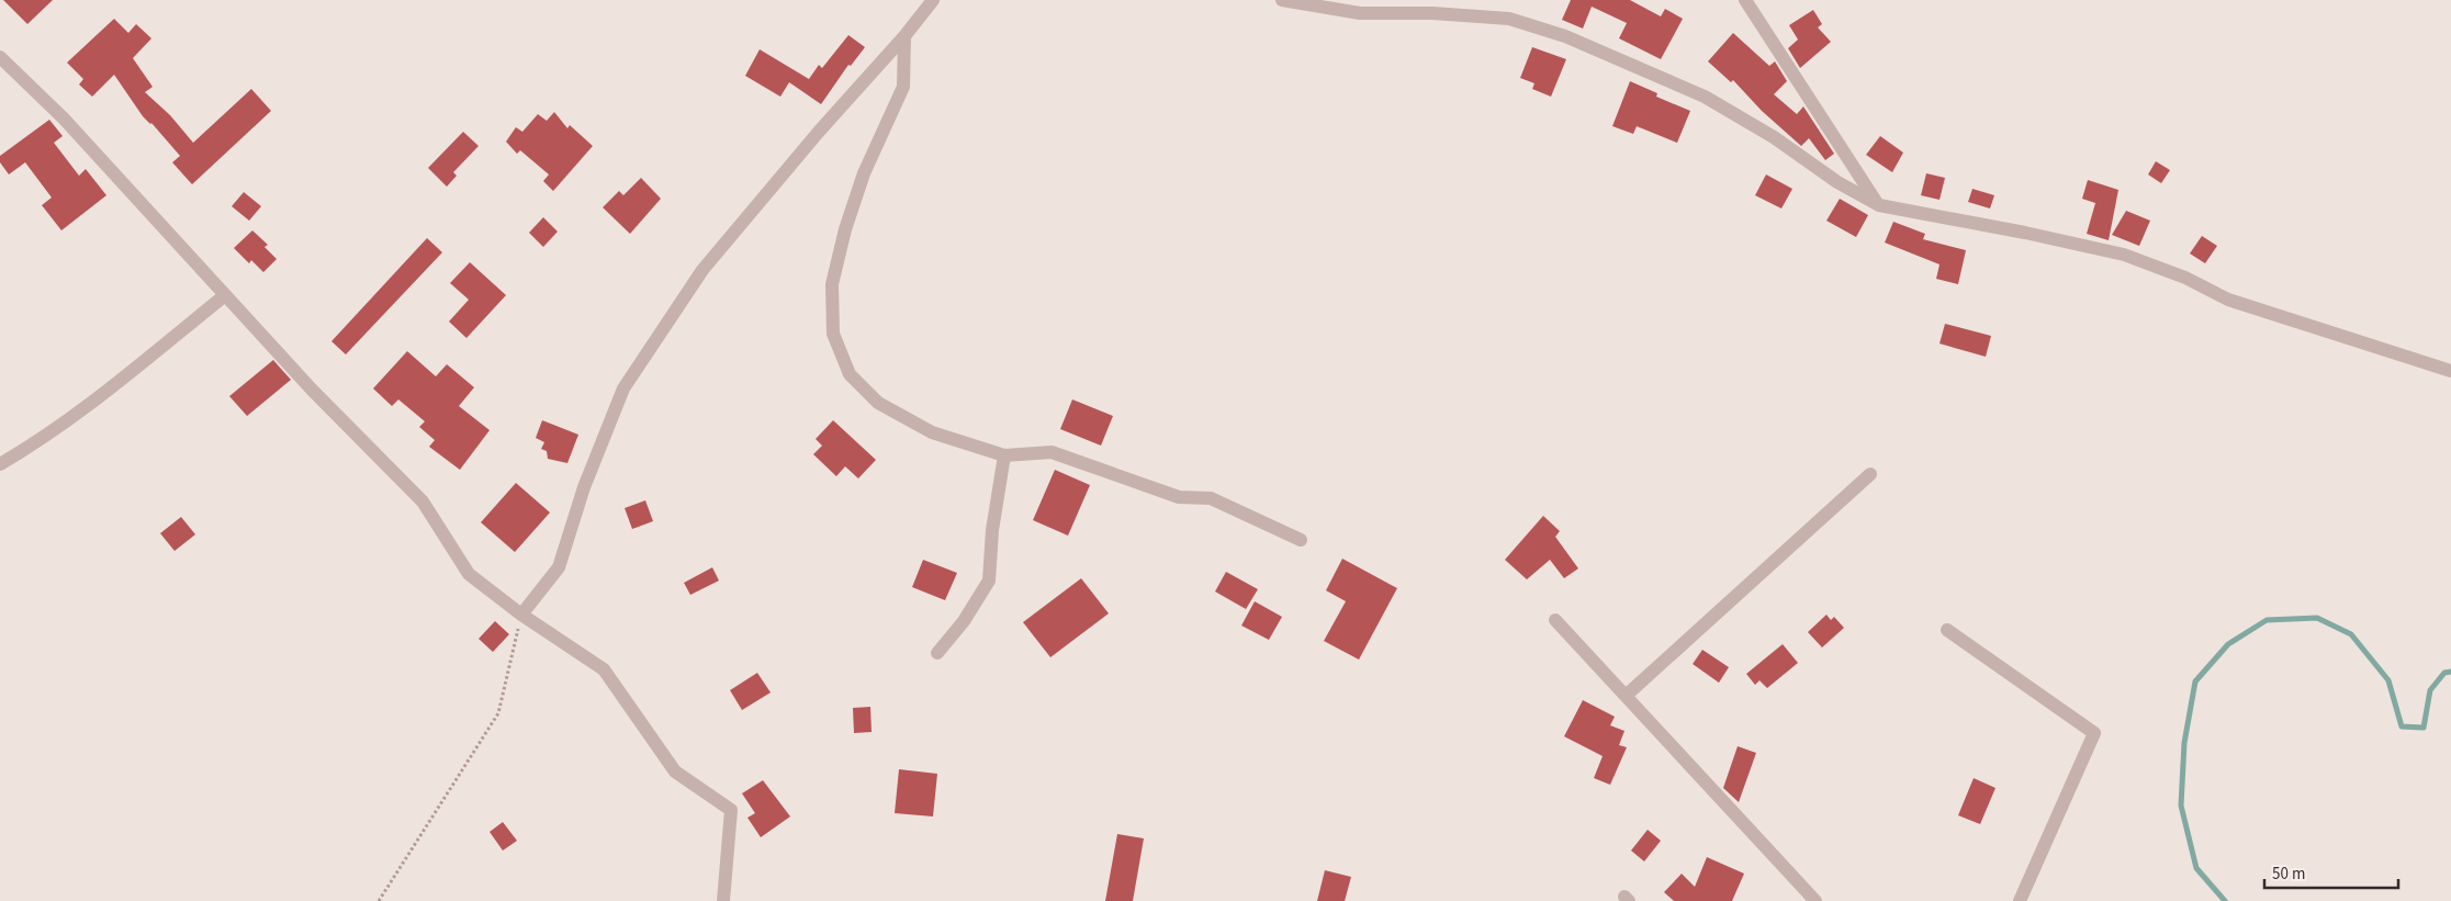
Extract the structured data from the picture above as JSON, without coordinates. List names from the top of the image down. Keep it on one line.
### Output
{"scale_bar":"50 m"}
